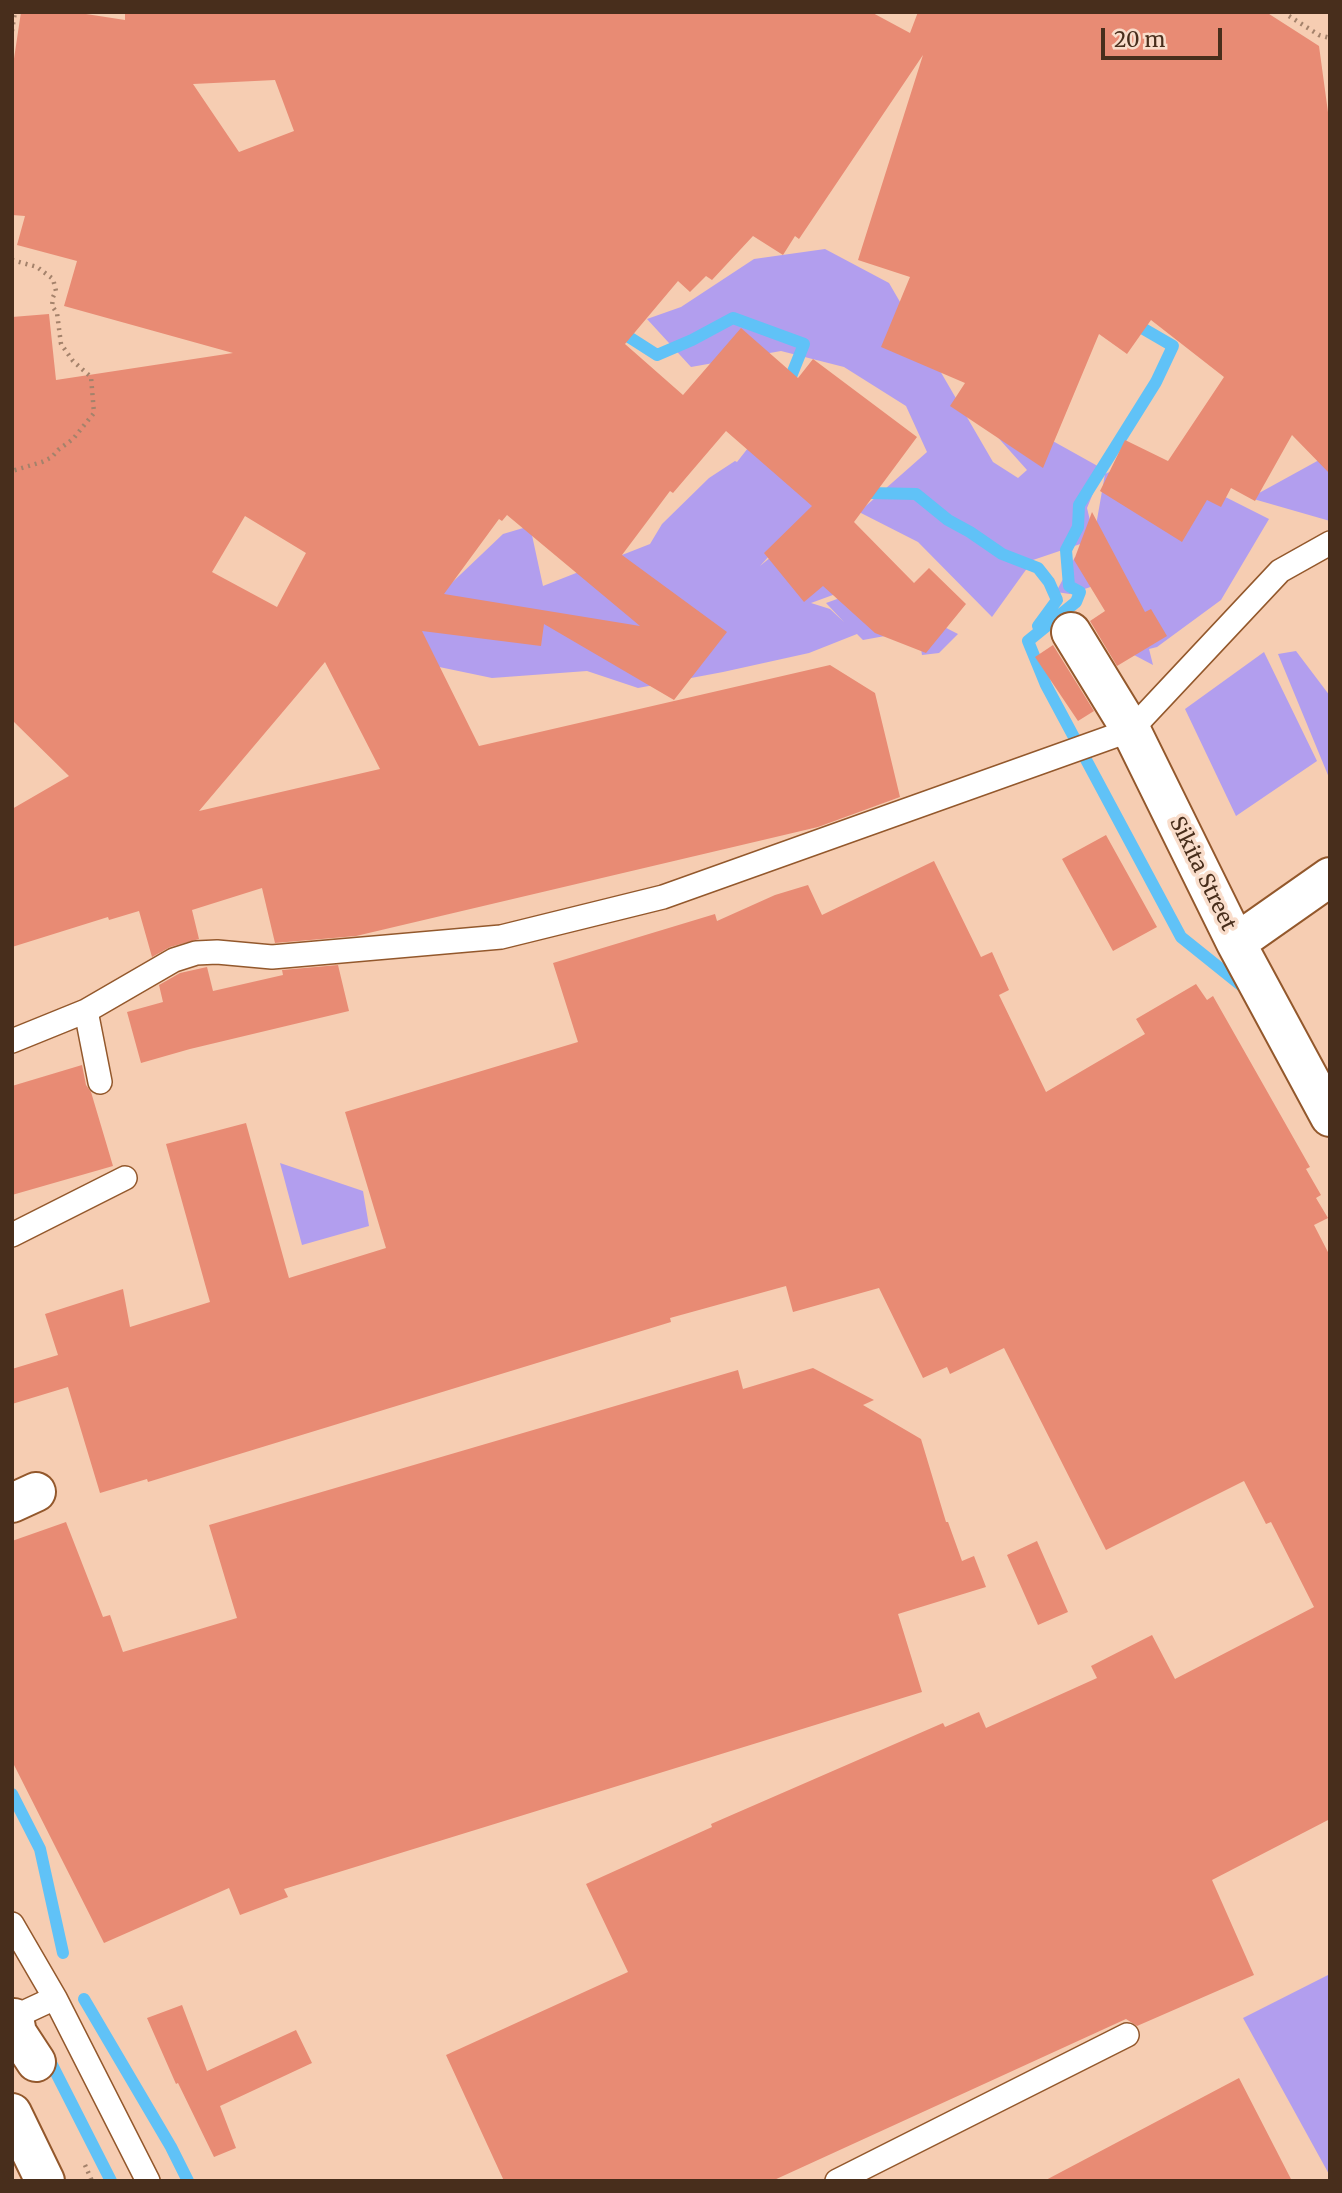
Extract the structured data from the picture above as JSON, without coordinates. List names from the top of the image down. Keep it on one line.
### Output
{"streets":{"street":["Sikita Street"]},"scale_bar":"20 m"}
